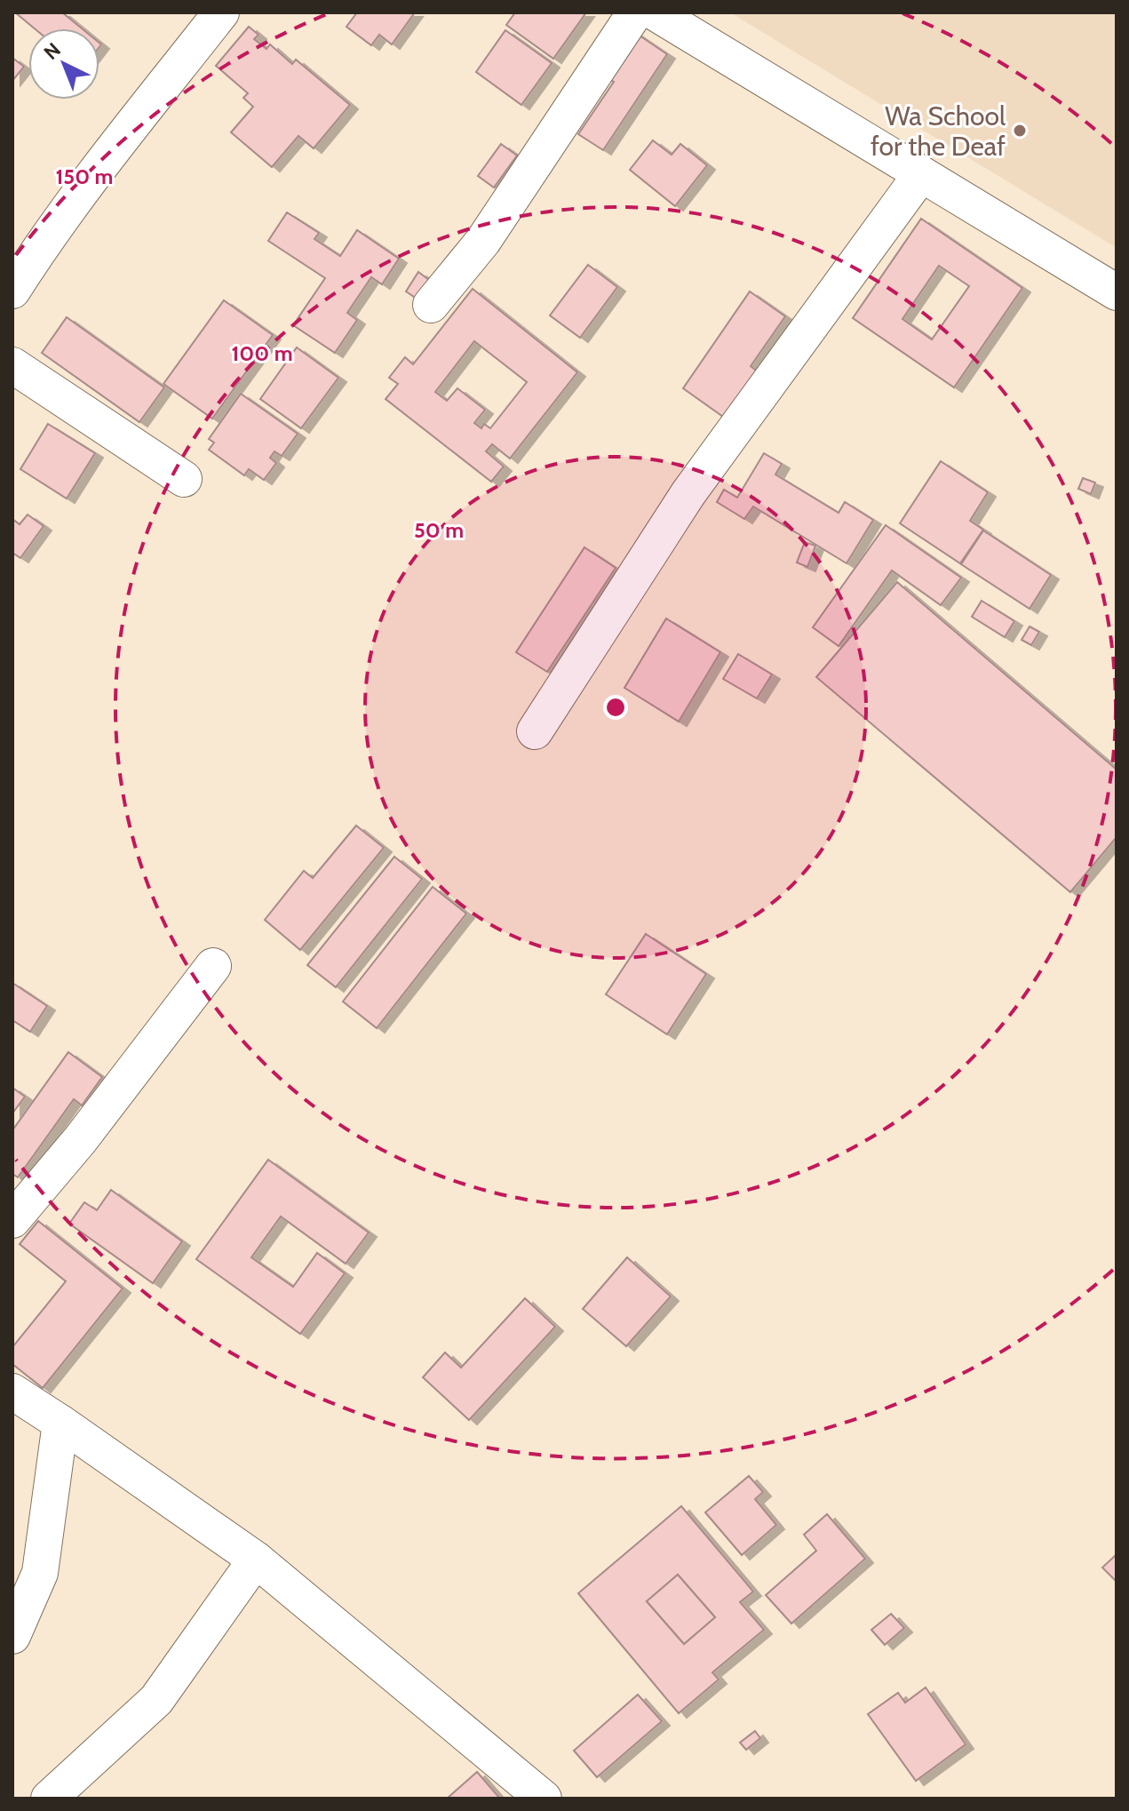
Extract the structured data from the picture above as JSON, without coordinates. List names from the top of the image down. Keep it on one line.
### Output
{"places":["Wa School for the Deaf"],"north":"top left","rings":["150 m","100 m","50 m"]}
